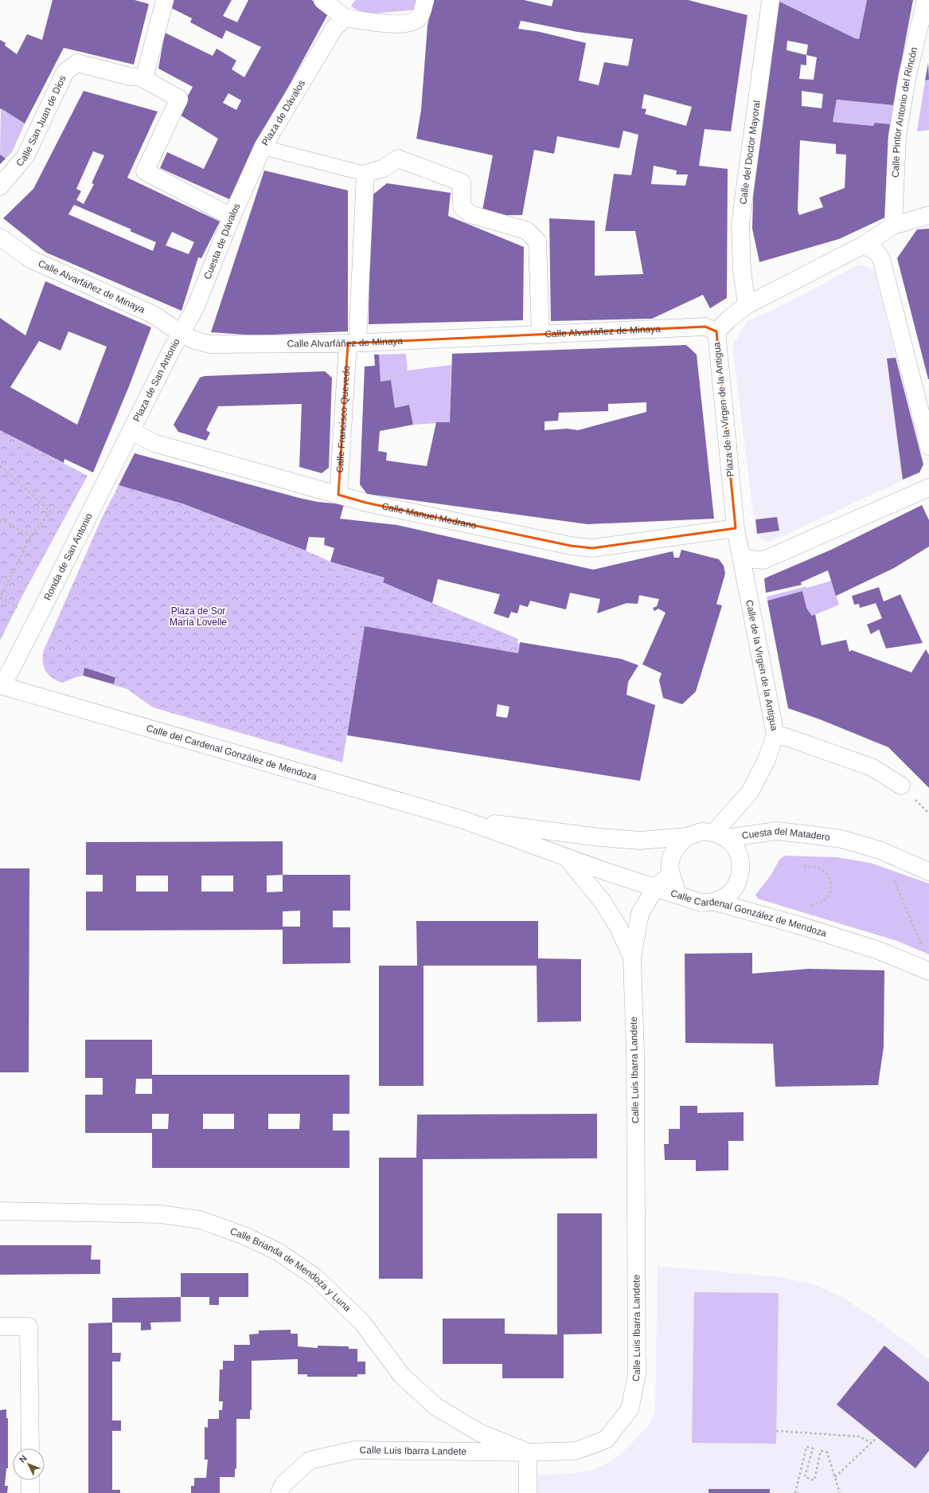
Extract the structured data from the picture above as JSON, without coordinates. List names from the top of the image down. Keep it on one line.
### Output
{"streets":{"street":["Plaza de Dávalos","Calle Pintor Antonio del Rincón","Calle San Juan de Dios","Calle del Doctor Mayoral","Cuesta de Dávalos","Calle Alvarfáñez de Minaya","Plaza de San Antonio","Plaza de la Virgen de la Antigua","Calle Francisco Quevedo","Calle Manuel Medrano","Ronda de San Antonio","Calle de la Virgen de la Antigua","Calle del Cardenal González de Mendoza","Cuesta del Matadero","Calle Cardenal González de Mendoza","Calle Luis Ibarra Landete","Calle Brianda de Mendoza y Luna"]},"crossings":[["Plaza de Dávalos","Cuesta de Dávalos"],["Plaza de Dávalos","Calle Francisco Quevedo"],["Calle Pintor Antonio del Rincón","Plaza de la Virgen de la Antigua"],["Calle San Juan de Dios","Cuesta de Dávalos"],["Calle del Doctor Mayoral","Plaza de la Virgen de la Antigua"],["Cuesta de Dávalos","Calle Alvarfáñez de Minaya"],["Cuesta de Dávalos","Plaza de San Antonio"],["Calle Alvarfáñez de Minaya","Plaza de San Antonio"],["Calle Alvarfáñez de Minaya","Plaza de la Virgen de la Antigua"],["Calle Alvarfáñez de Minaya","Calle Francisco Quevedo"],["Plaza de San Antonio","Calle Manuel Medrano"],["Plaza de San Antonio","Ronda de San Antonio"],["Plaza de la Virgen de la Antigua","Calle Manuel Medrano"],["Plaza de la Virgen de la Antigua","Calle de la Virgen de la Antigua"],["Calle Francisco Quevedo","Calle Manuel Medrano"],["Calle Manuel Medrano","Ronda de San Antonio"],["Ronda de San Antonio","Calle del Cardenal González de Mendoza"],["Calle de la Virgen de la Antigua","Cuesta del Matadero"],["Calle de la Virgen de la Antigua","Calle Cardenal González de Mendoza"],["Calle de la Virgen de la Antigua","Calle Luis Ibarra Landete"],["Calle del Cardenal González de Mendoza","Cuesta del Matadero"],["Calle del Cardenal González de Mendoza","Calle Cardenal González de Mendoza"],["Cuesta del Matadero","Calle Cardenal González de Mendoza"],["Cuesta del Matadero","Calle Luis Ibarra Landete"],["Calle Cardenal González de Mendoza","Calle Luis Ibarra Landete"],["Calle Luis Ibarra Landete","Calle Brianda de Mendoza y Luna"]],"parks":["Plaza de Sor María Lovelle"],"north":"top left"}
